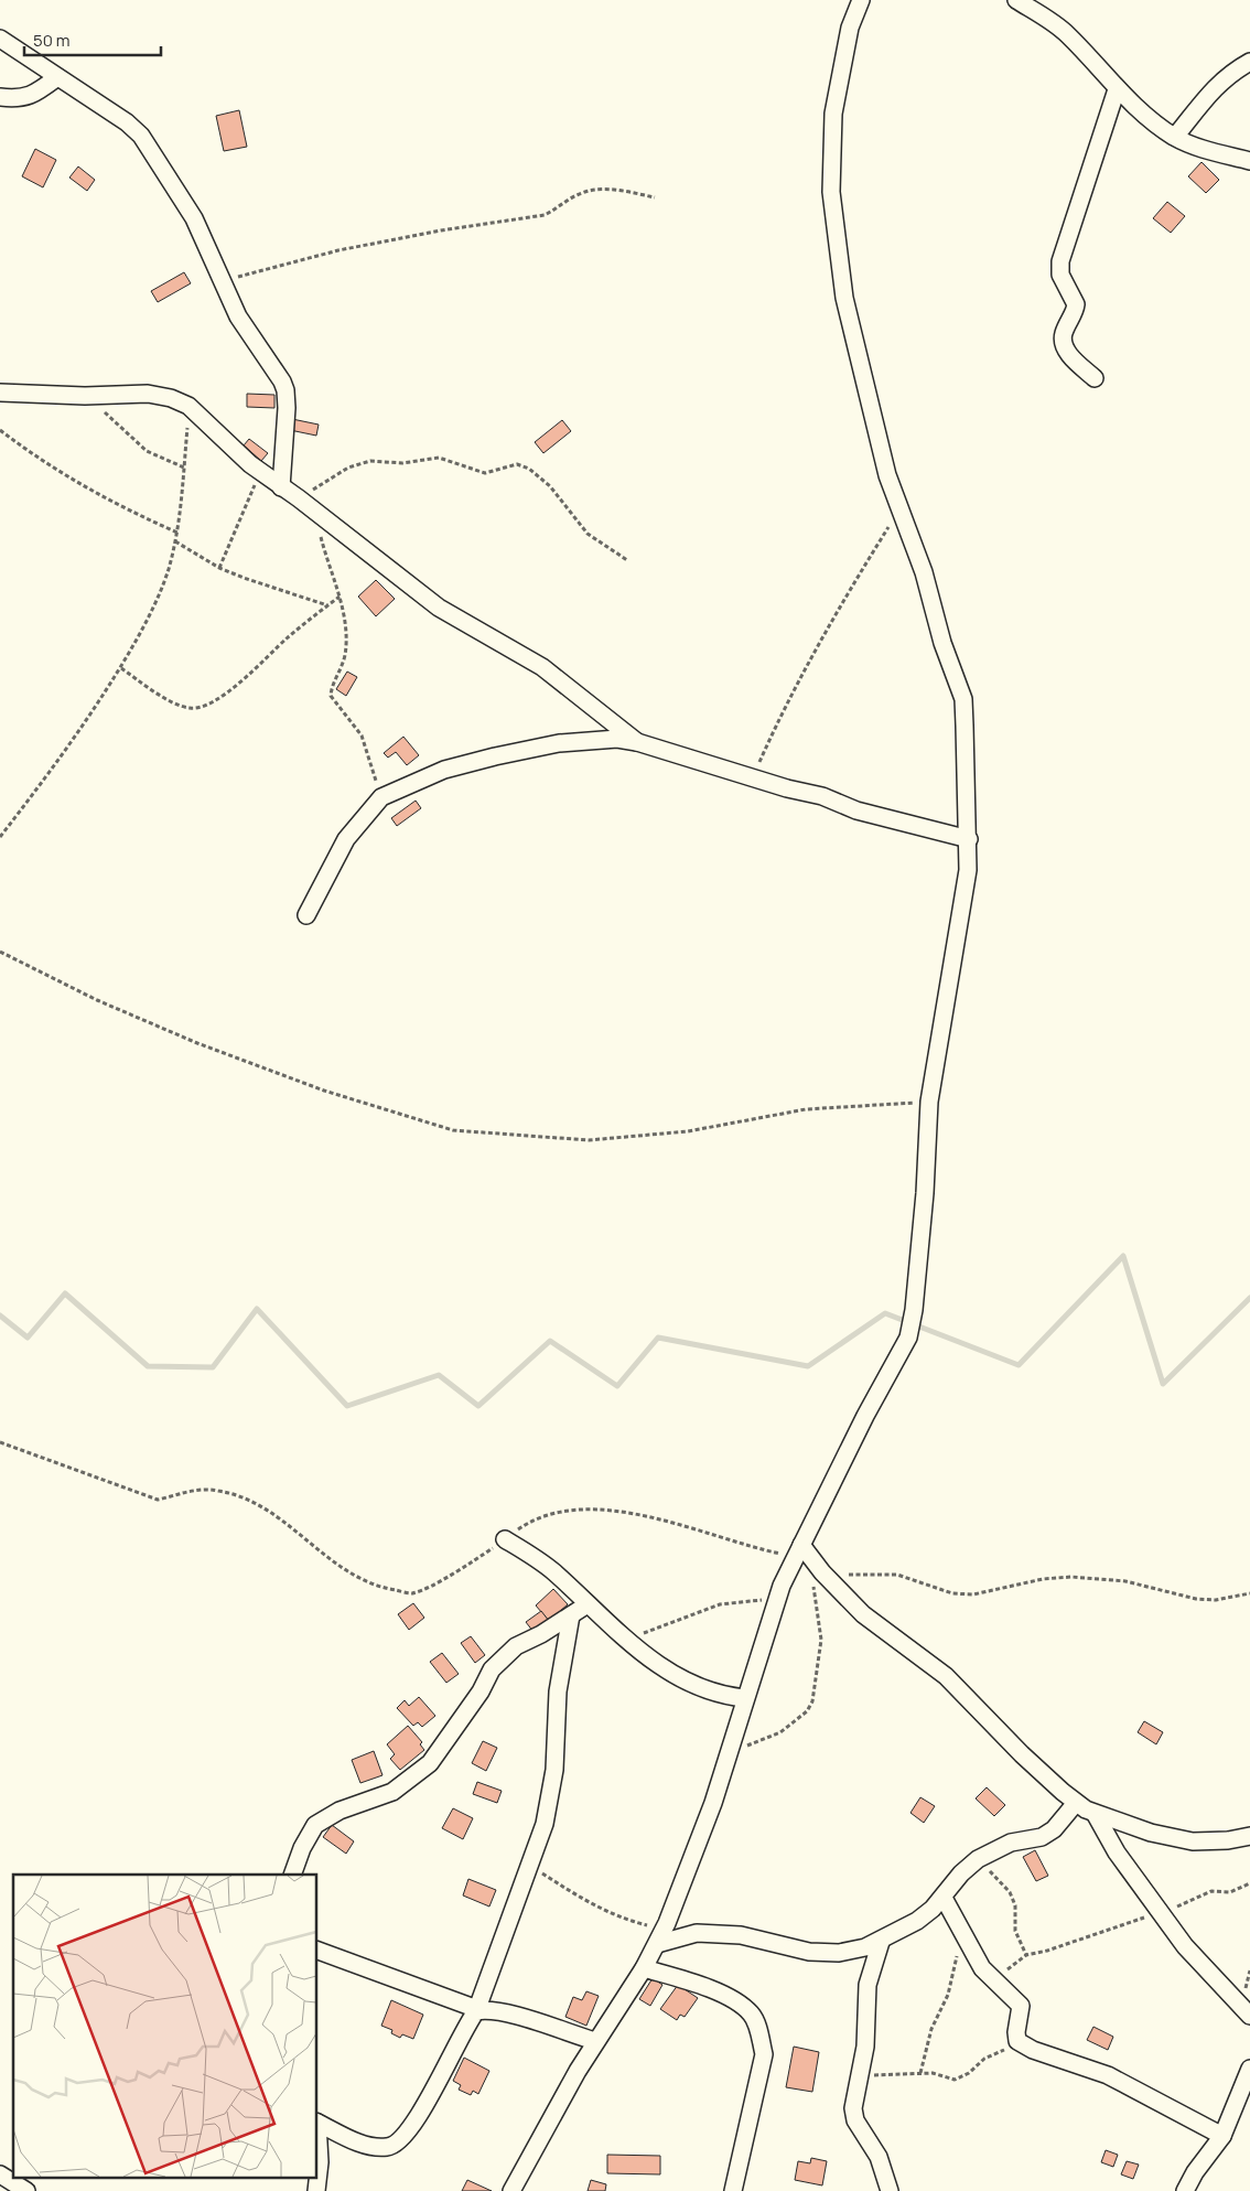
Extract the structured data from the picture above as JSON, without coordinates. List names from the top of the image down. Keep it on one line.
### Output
{"scale_bar":"50 m"}
